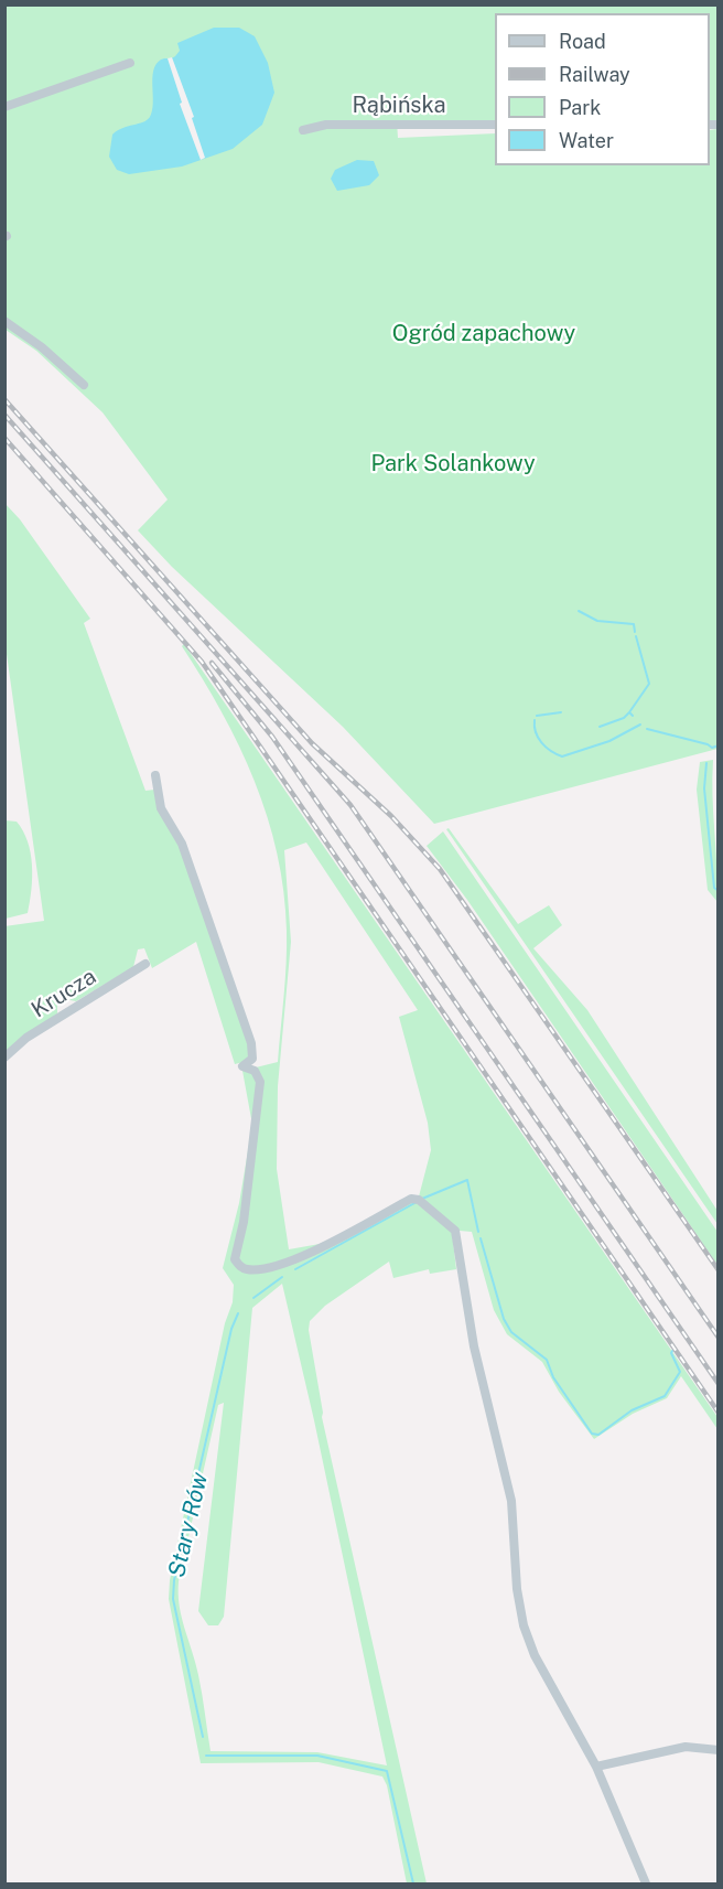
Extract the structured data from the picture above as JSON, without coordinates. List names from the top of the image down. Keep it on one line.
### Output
{"streets":{"street":["Rąbińska","Krucza"]},"water":["Stary Rów"],"parks":["Ogród zapachowy","Park Solankowy"],"legend":["Road","Railway","Park","Water"]}
